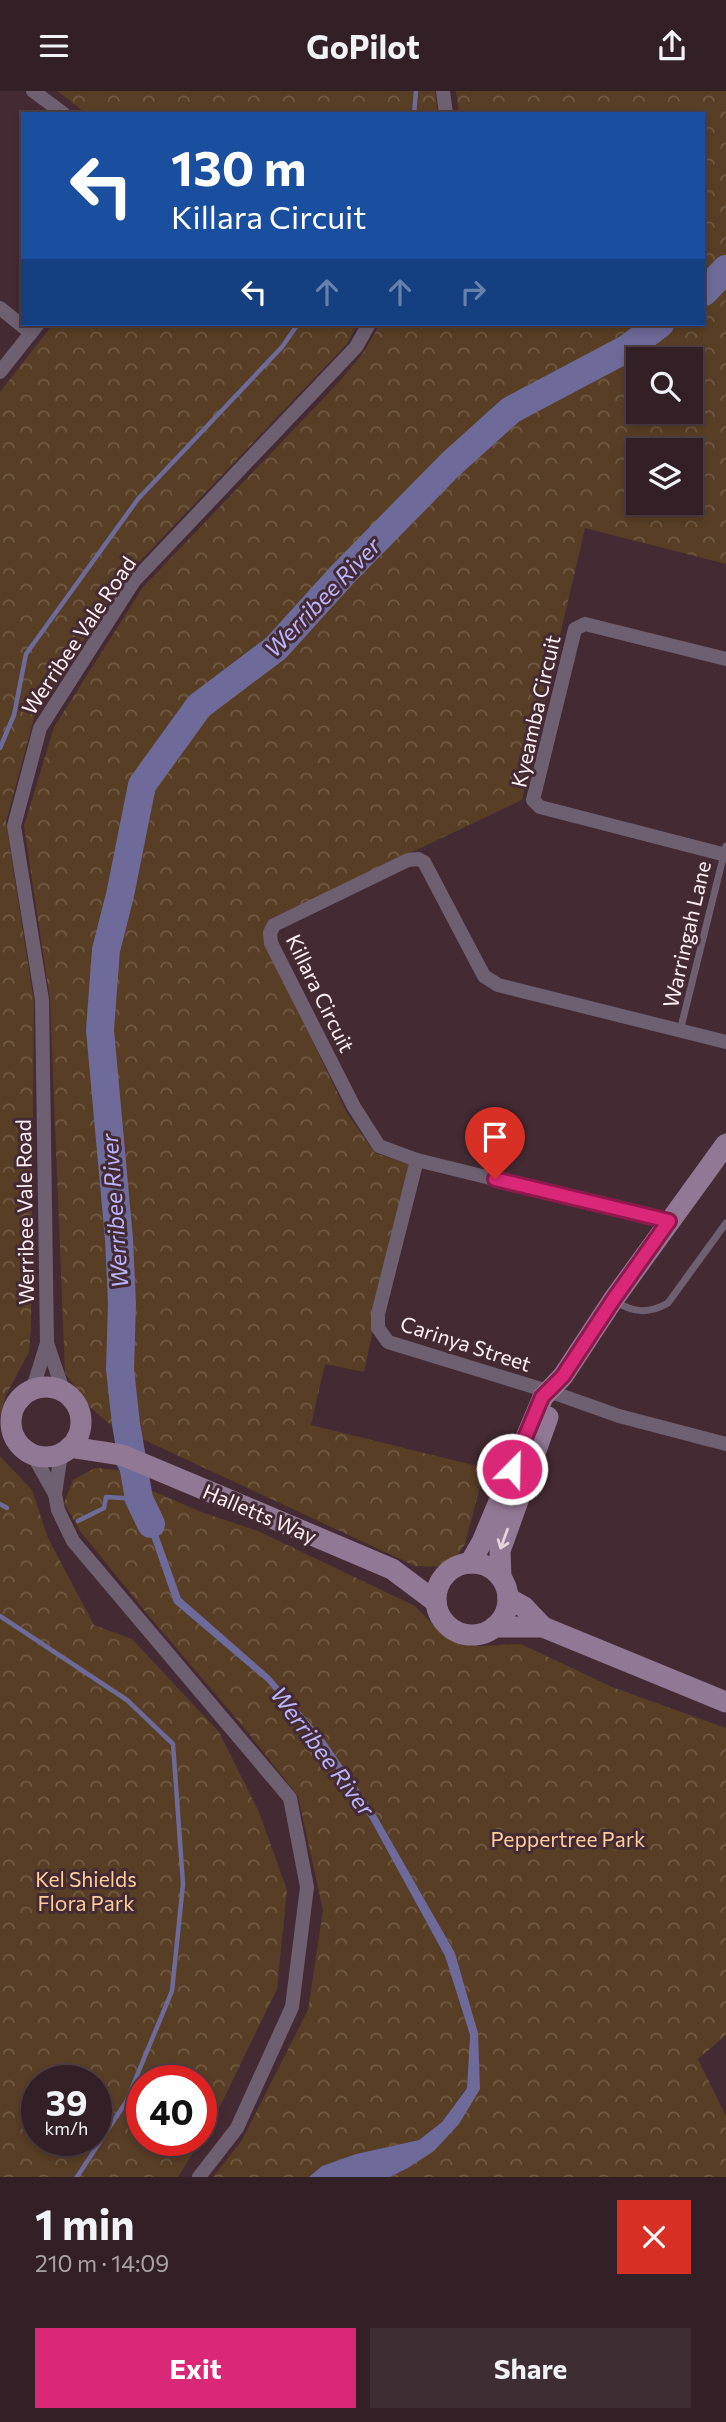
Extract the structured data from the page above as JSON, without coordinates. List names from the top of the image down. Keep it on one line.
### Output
{"streets":{"street":["Werribee Vale Road","Kyeamba Circuit","Killara Circuit","Carinya Street","Halletts Way"],"lane":["Warringah Lane"]},"crossings":[["Werribee Vale Road","Halletts Way"],["Kyeamba Circuit","Warringah Lane"],["Warringah Lane","Killara Circuit"],["Killara Circuit","Carinya Street"]],"water":["Werribee River"],"parks":["Peppertree Park","Kel Shields Flora Park"],"page":{"header":"GoPilot","turn":["130 m","Killara Circuit"],"speed":"39 km/h","limit":"40","heading":["1 min","210 m · 14:09"],"buttons":["Exit","Share"]}}
